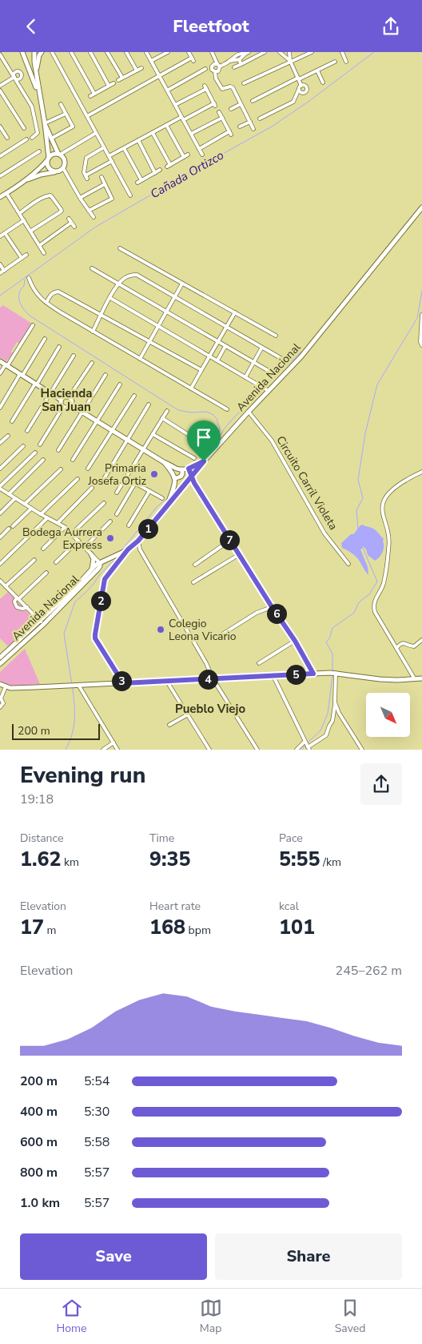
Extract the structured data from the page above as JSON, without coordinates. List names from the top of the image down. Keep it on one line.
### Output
{"streets":{"street":["Avenida Nacional","Circuito Carril Violeta"]},"crossings":[["Avenida Nacional","Circuito Carril Violeta"]],"districts":["Hacienda San Juan","Pueblo Viejo"],"water":["Cañada Ortizco"],"places":["Primaria Josefa Ortiz","Bodega Aurrera Express","Colegio Leona Vicario"],"scale_bar":"200 m","north":"bottom right","page":{"header":"Fleetfoot","pins":["1","7","2","6","5","4","3"],"scale":"200 m","heading":["Evening run","19:18"],"stats":[["Distance","1.62 km"],["Time","9:35"],["Pace","5:55 /km"],["Elevation","17 m"],["Heart rate","168 bpm"],["kcal","101"]],"chart":["Elevation","245–262 m"],"list":[{"name":"200 m","note":"5:54"},{"name":"400 m","note":"5:30"},{"name":"600 m","note":"5:58"},{"name":"800 m","note":"5:57"},{"name":"1.0 km","note":"5:57"}],"buttons":["Save","Share"],"tabs":["Home","Map","Saved"]}}
